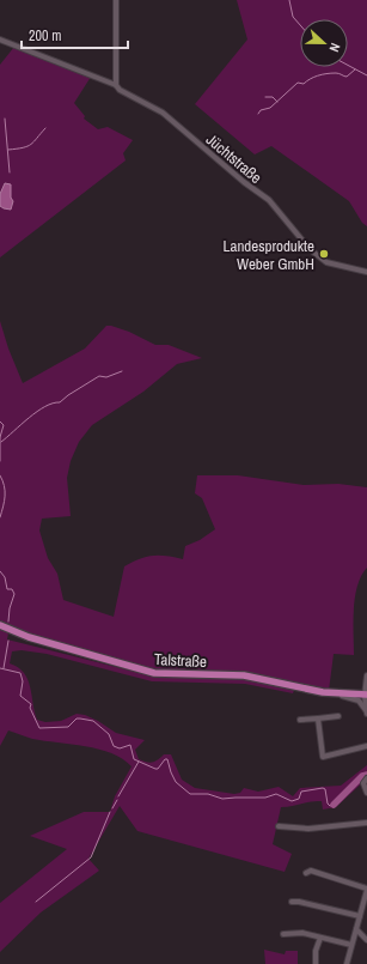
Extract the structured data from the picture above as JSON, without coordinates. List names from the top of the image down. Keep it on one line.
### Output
{"streets":{"main road":["Talstraße"],"street":["Jüchtstraße"]},"places":["Landesprodukte Weber GmbH"],"scale_bar":"200 m","north":"right"}
